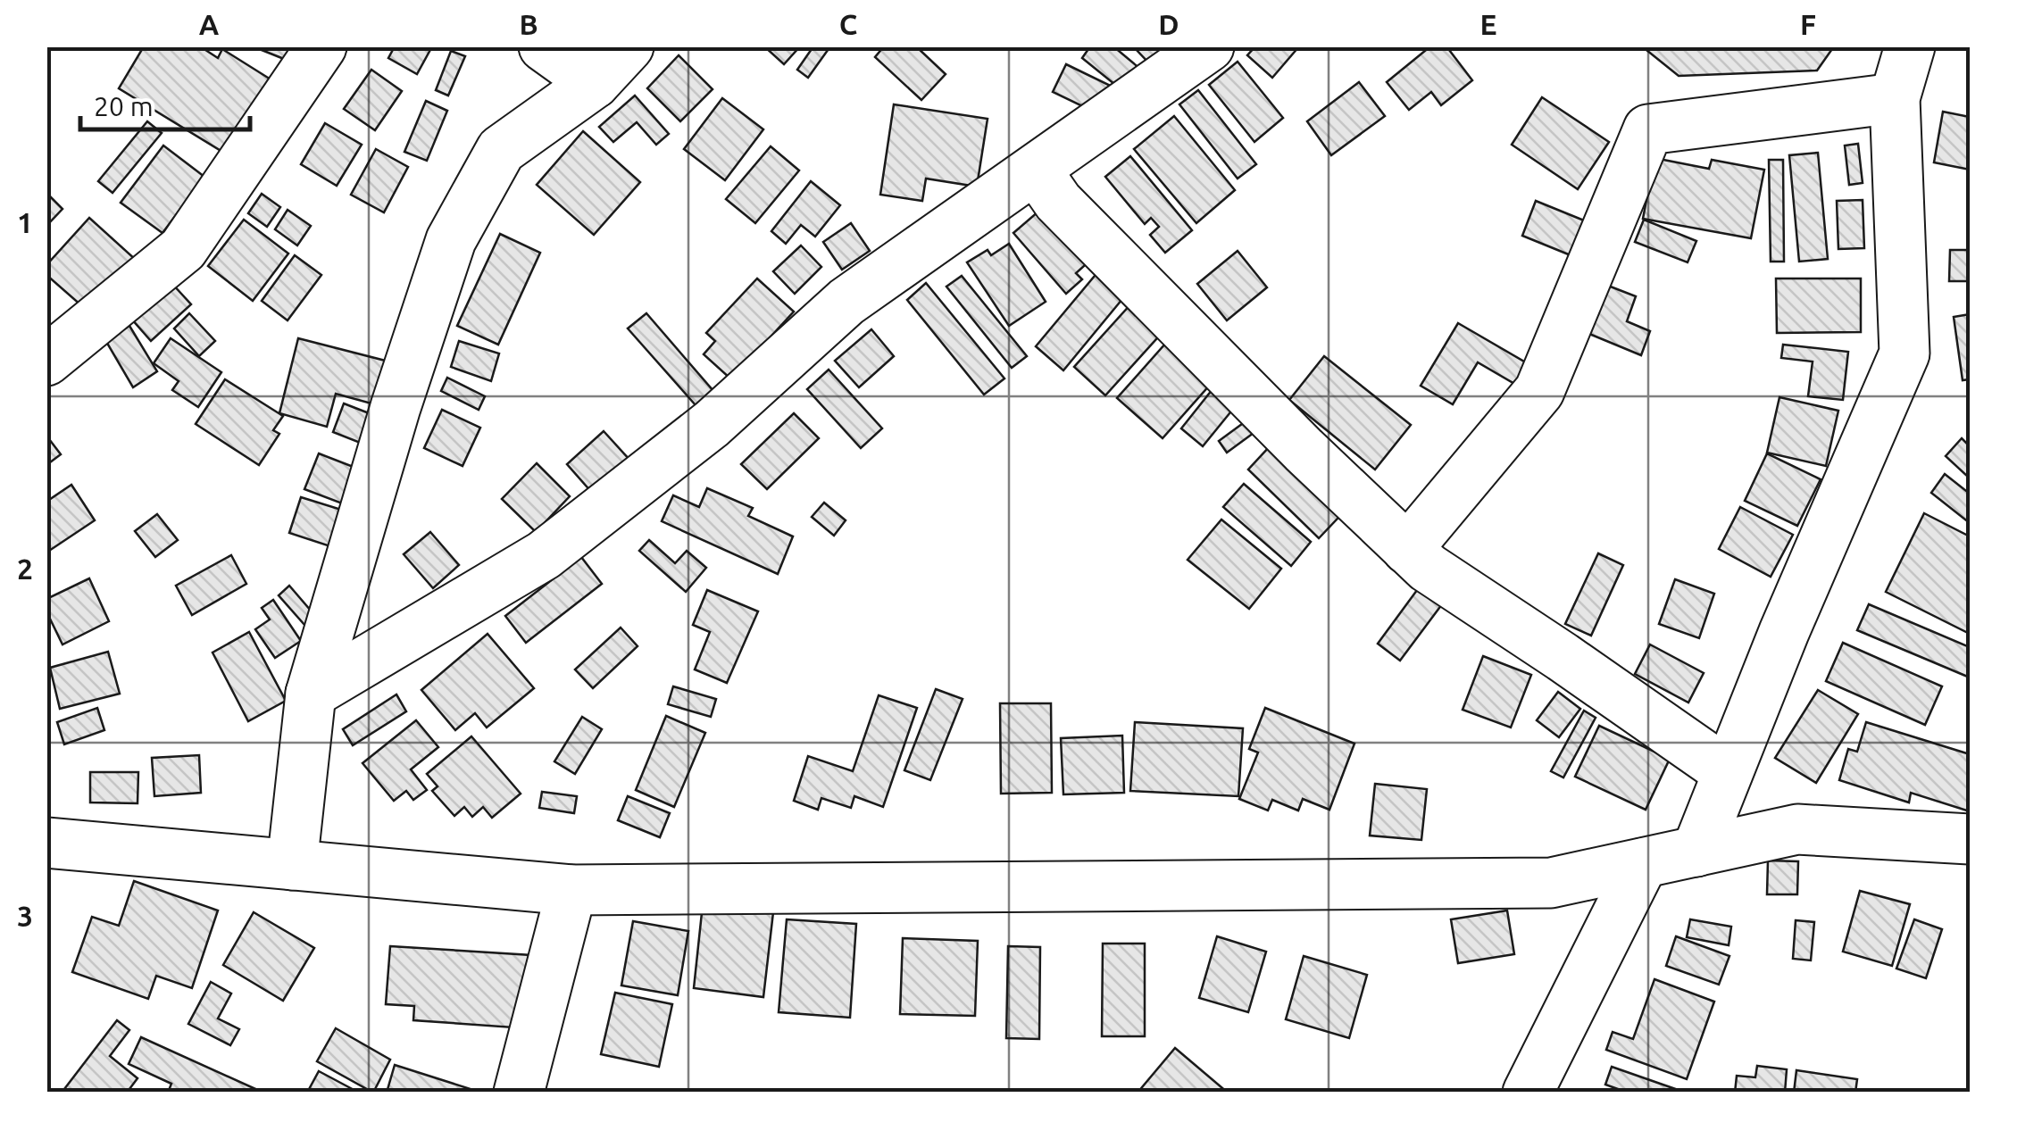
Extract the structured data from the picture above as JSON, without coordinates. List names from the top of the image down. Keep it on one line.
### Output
{"scale_bar":"20 m","grid":{"columns":["A","B","C","D","E","F"],"rows":["1","2","3"]}}
